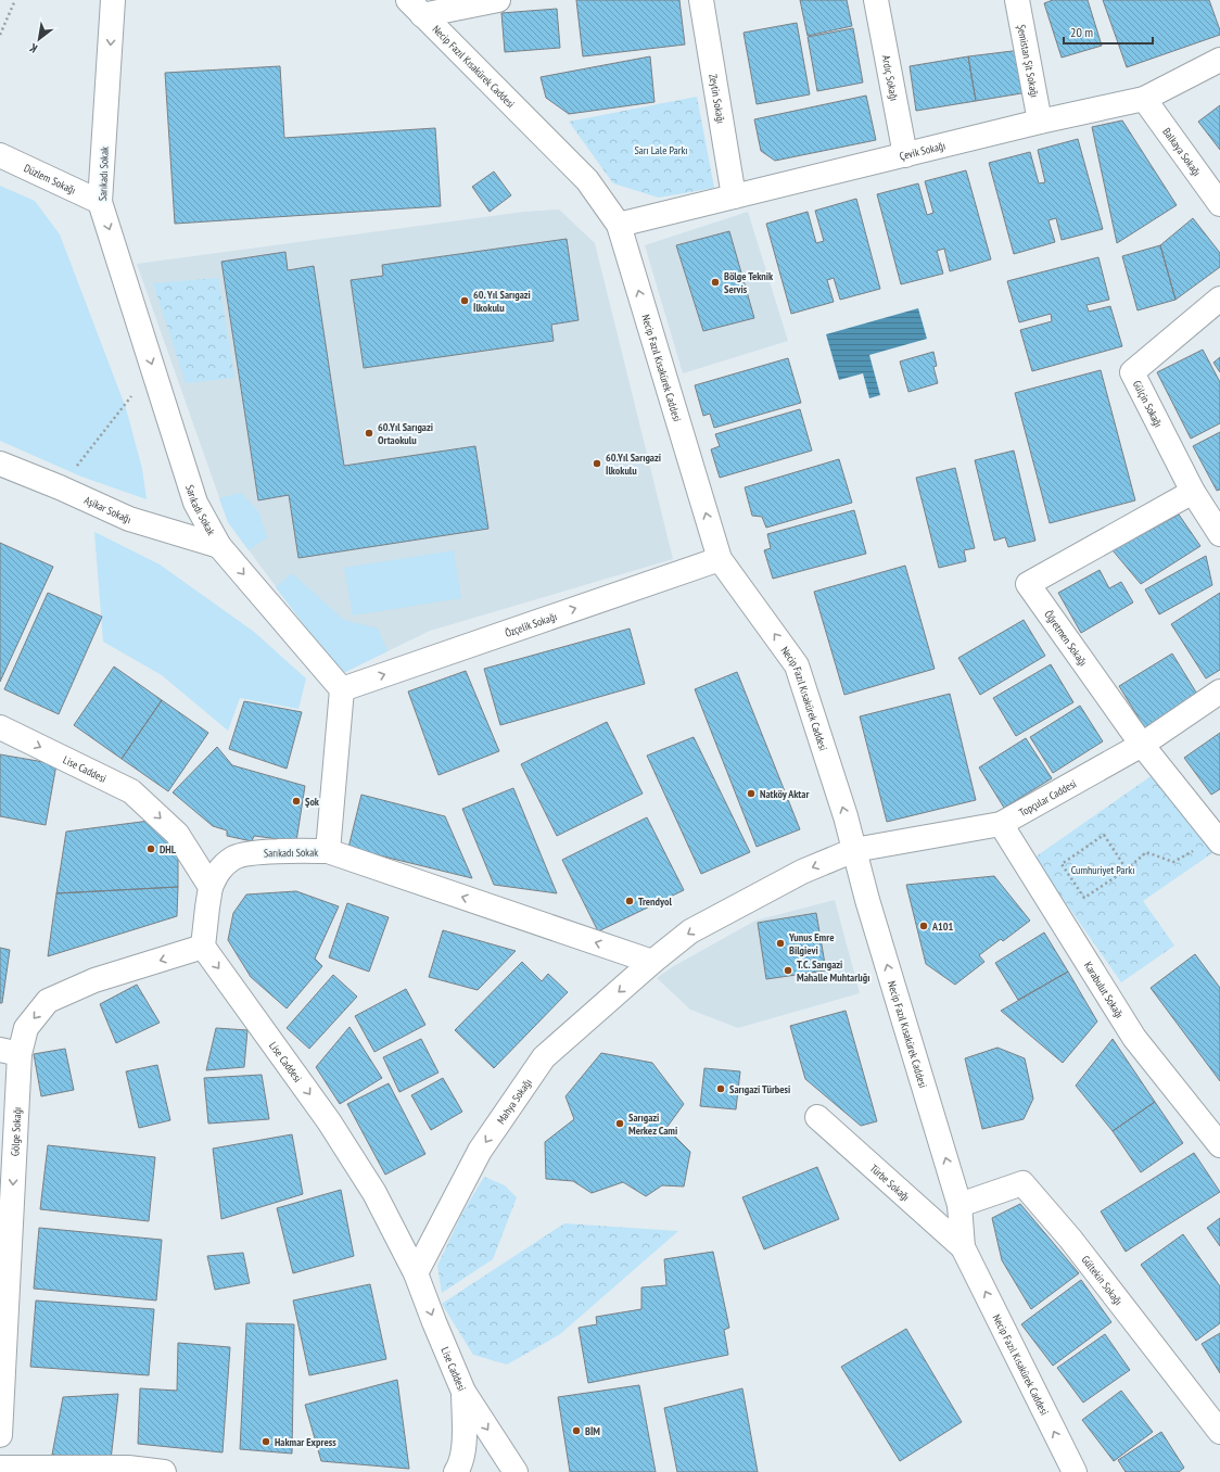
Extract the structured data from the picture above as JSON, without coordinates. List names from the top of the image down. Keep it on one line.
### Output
{"streets":{"street":["Şemistan Şit Sokağı","Necip Fazıl Kısakürek Caddesi","Ardıç Sokağı","Zeytin Sokağı","Çevik Sokağı","Balkaya Sokağı","Sarıkadı Sokak","Düzlem Sokağı","Gülçin Sokağı","Aşikar Sokağı","Özçelik Sokağı","Öğretmen Sokağı","Lise Caddesi","Topçular Caddesi","Karabulut Sokağı","Mahya Sokağı","Gölge Sokağı","Türbe Sokağı","Gültekin Sokağı"]},"crossings":[["Şemistan Şit Sokağı","Çevik Sokağı"],["Necip Fazıl Kısakürek Caddesi","Çevik Sokağı"],["Necip Fazıl Kısakürek Caddesi","Özçelik Sokağı"],["Necip Fazıl Kısakürek Caddesi","Topçular Caddesi"],["Necip Fazıl Kısakürek Caddesi","Mahya Sokağı"],["Necip Fazıl Kısakürek Caddesi","Türbe Sokağı"],["Necip Fazıl Kısakürek Caddesi","Gültekin Sokağı"],["Ardıç Sokağı","Çevik Sokağı"],["Zeytin Sokağı","Çevik Sokağı"],["Çevik Sokağı","Balkaya Sokağı"],["Sarıkadı Sokak","Düzlem Sokağı"],["Sarıkadı Sokak","Aşikar Sokağı"],["Sarıkadı Sokak","Özçelik Sokağı"],["Sarıkadı Sokak","Lise Caddesi"],["Gülçin Sokağı","Öğretmen Sokağı"],["Öğretmen Sokağı","Topçular Caddesi"],["Lise Caddesi","Mahya Sokağı"],["Lise Caddesi","Gölge Sokağı"],["Topçular Caddesi","Karabulut Sokağı"],["Topçular Caddesi","Mahya Sokağı"]],"one_way":["Necip Fazıl Kısakürek Caddesi","Sarıkadı Sokak","Özçelik Sokağı","Lise Caddesi","Mahya Sokağı","Gölge Sokağı"],"parks":["Sarı Lale Parkı","Cumhuriyet Parkı"],"places":["Bölge Teknik Servis","60. Yıl Sarıgazi İlkokulu","60.Yıl Sarıgazi Ortaokulu","60.Yıl Sarıgazi İlkokulu","Natköy Aktar","Şok","DHL","Trendyol","A101","Yunus Emre Bilgievi","T.C. Sarıgazi Mahalle Muhtarlığı","Sarıgazi Türbesi","Sarıgazi Merkez Cami","BİM","Hakmar Express"],"scale_bar":"20 m","north":"bottom left"}
